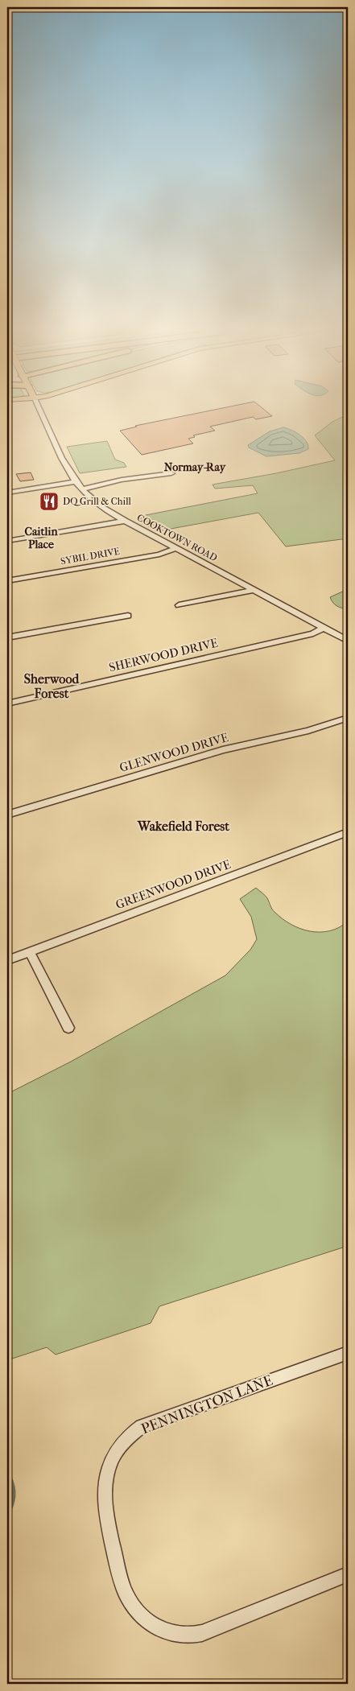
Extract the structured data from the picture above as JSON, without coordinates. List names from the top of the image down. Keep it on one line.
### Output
{"streets":{"street":["COOKTOWN ROAD","SYBIL DRIVE","SHERWOOD DRIVE","GLENWOOD DRIVE","GREENWOOD DRIVE","PENNINGTON LANE"]},"crossings":[["COOKTOWN ROAD","SYBIL DRIVE"],["COOKTOWN ROAD","SHERWOOD DRIVE"]],"districts":["Normay-Ray","Caitlin Place","Sherwood Forest","Wakefield Forest"],"places":{"restaurant":["DQ Grill & Chill"]}}
